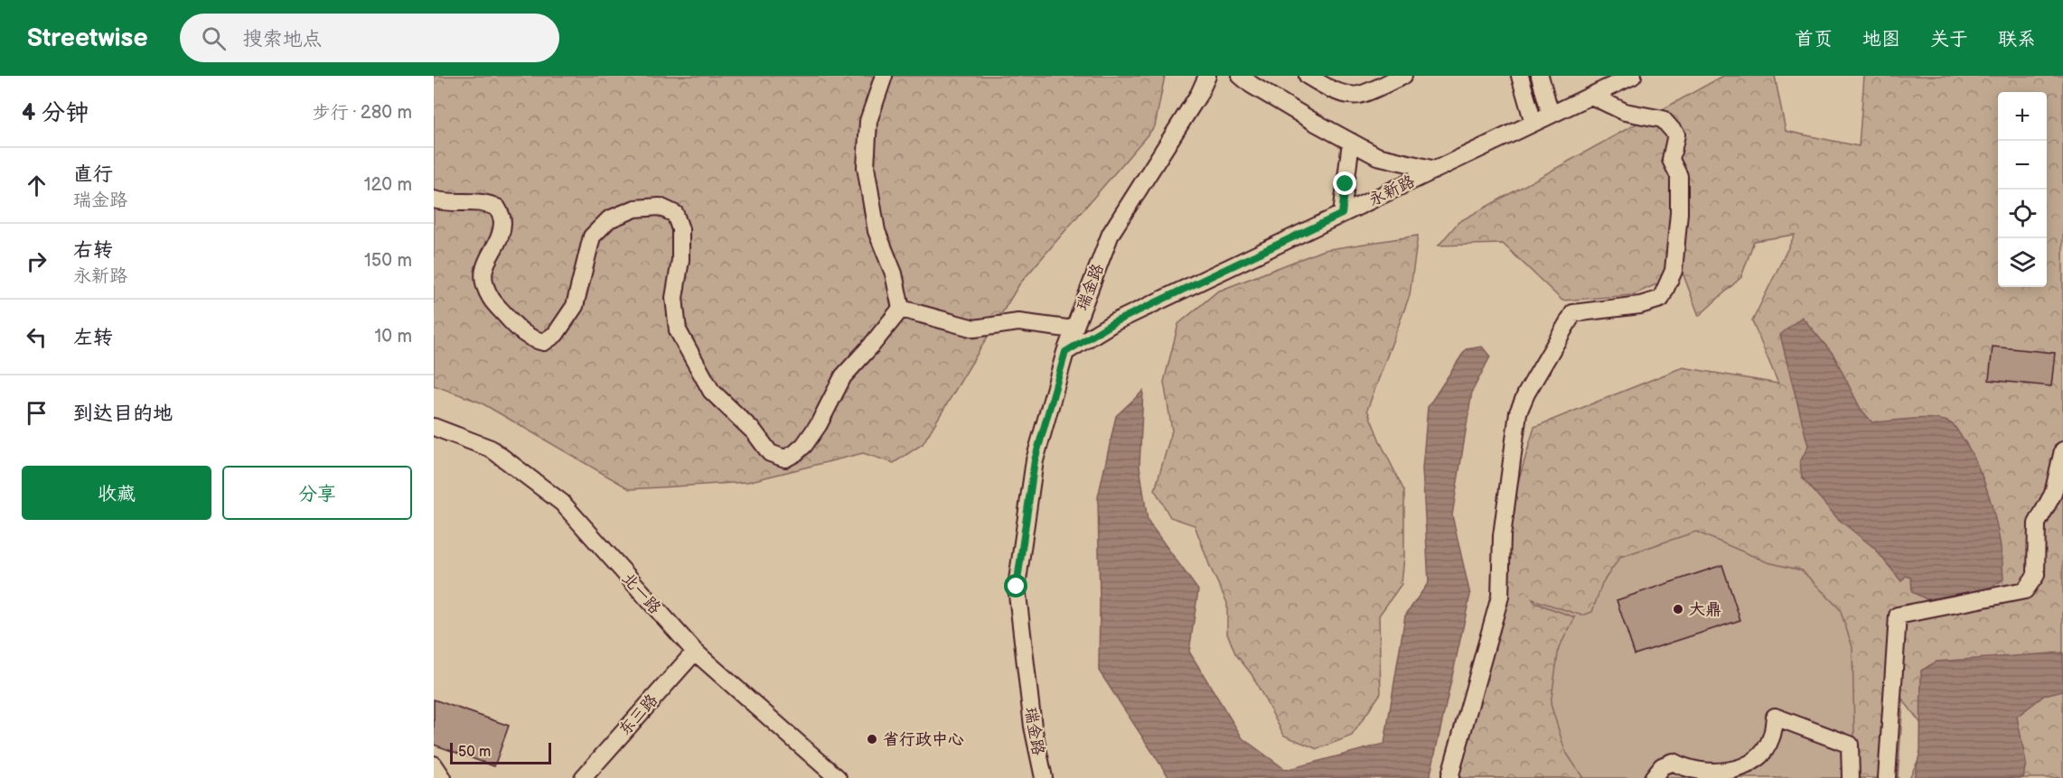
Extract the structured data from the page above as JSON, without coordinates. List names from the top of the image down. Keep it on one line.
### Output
{"streets":{"street":["永新路","瑞金路","北一路","东三路"]},"crossings":[["永新路","瑞金路"],["北一路","东三路"]],"places":["大鼎","省行政中心"],"scale_bar":"50 m","page":{"header":"Streetwise","search":"搜索地点","nav":["首页","地图","关于","联系"],"heading":["4 分钟","步行 · 280 m"],"map_buttons":["+","−"],"list":[["直行","瑞金路","120 m"],["右转","永新路","150 m"],["左转","10 m"],"到达目的地"],"buttons":["收藏","分享"],"scale":"50 m"}}
